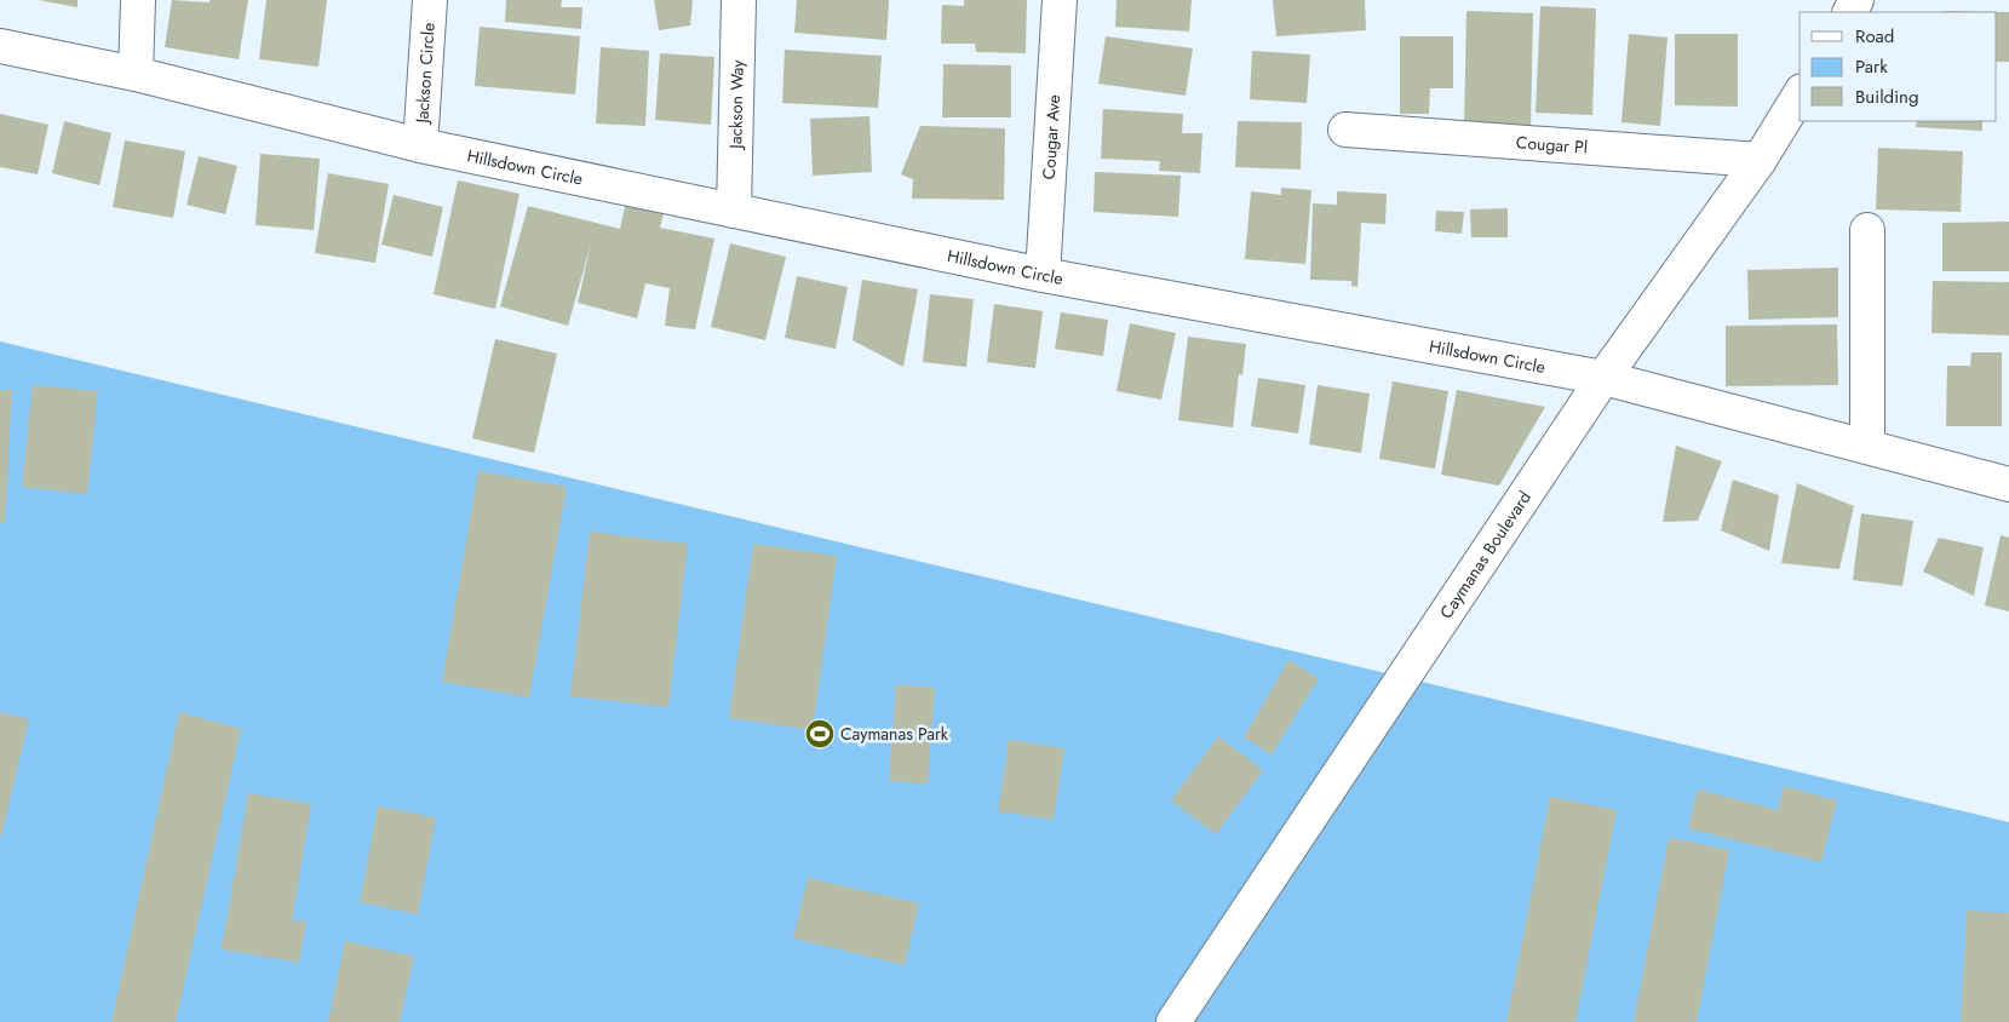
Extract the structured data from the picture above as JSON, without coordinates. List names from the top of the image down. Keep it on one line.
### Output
{"streets":{"street":["Jackson Circle","Jackson Way","Cougar Ave","Cougar Pl","Hillsdown Circle","Caymanas Boulevard"]},"crossings":[["Jackson Circle","Hillsdown Circle"],["Jackson Way","Hillsdown Circle"],["Cougar Ave","Hillsdown Circle"],["Cougar Pl","Caymanas Boulevard"],["Hillsdown Circle","Caymanas Boulevard"]],"places":{"sports":["Caymanas Park"]},"legend":["Road","Park","Building"]}
